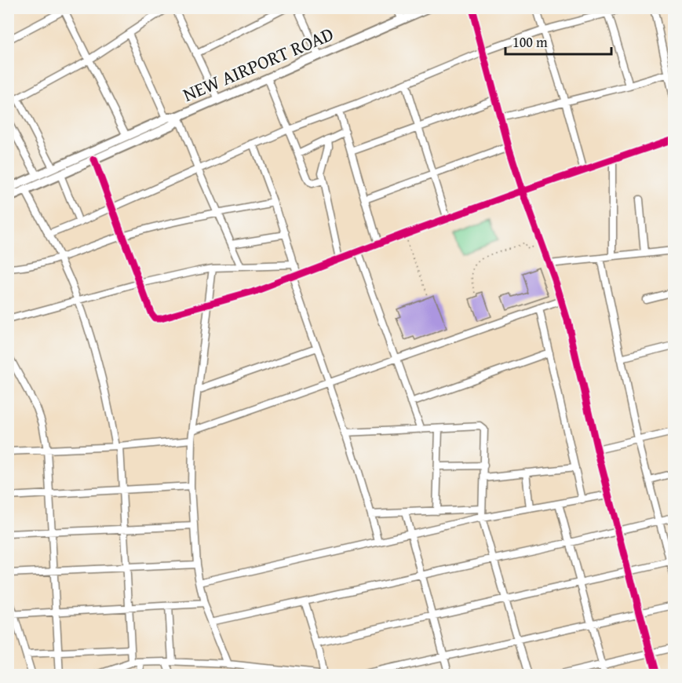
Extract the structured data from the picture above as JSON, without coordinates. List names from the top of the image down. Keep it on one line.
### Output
{"streets":{"street":["NEW AIRPORT ROAD"]},"scale_bar":"100 m"}
